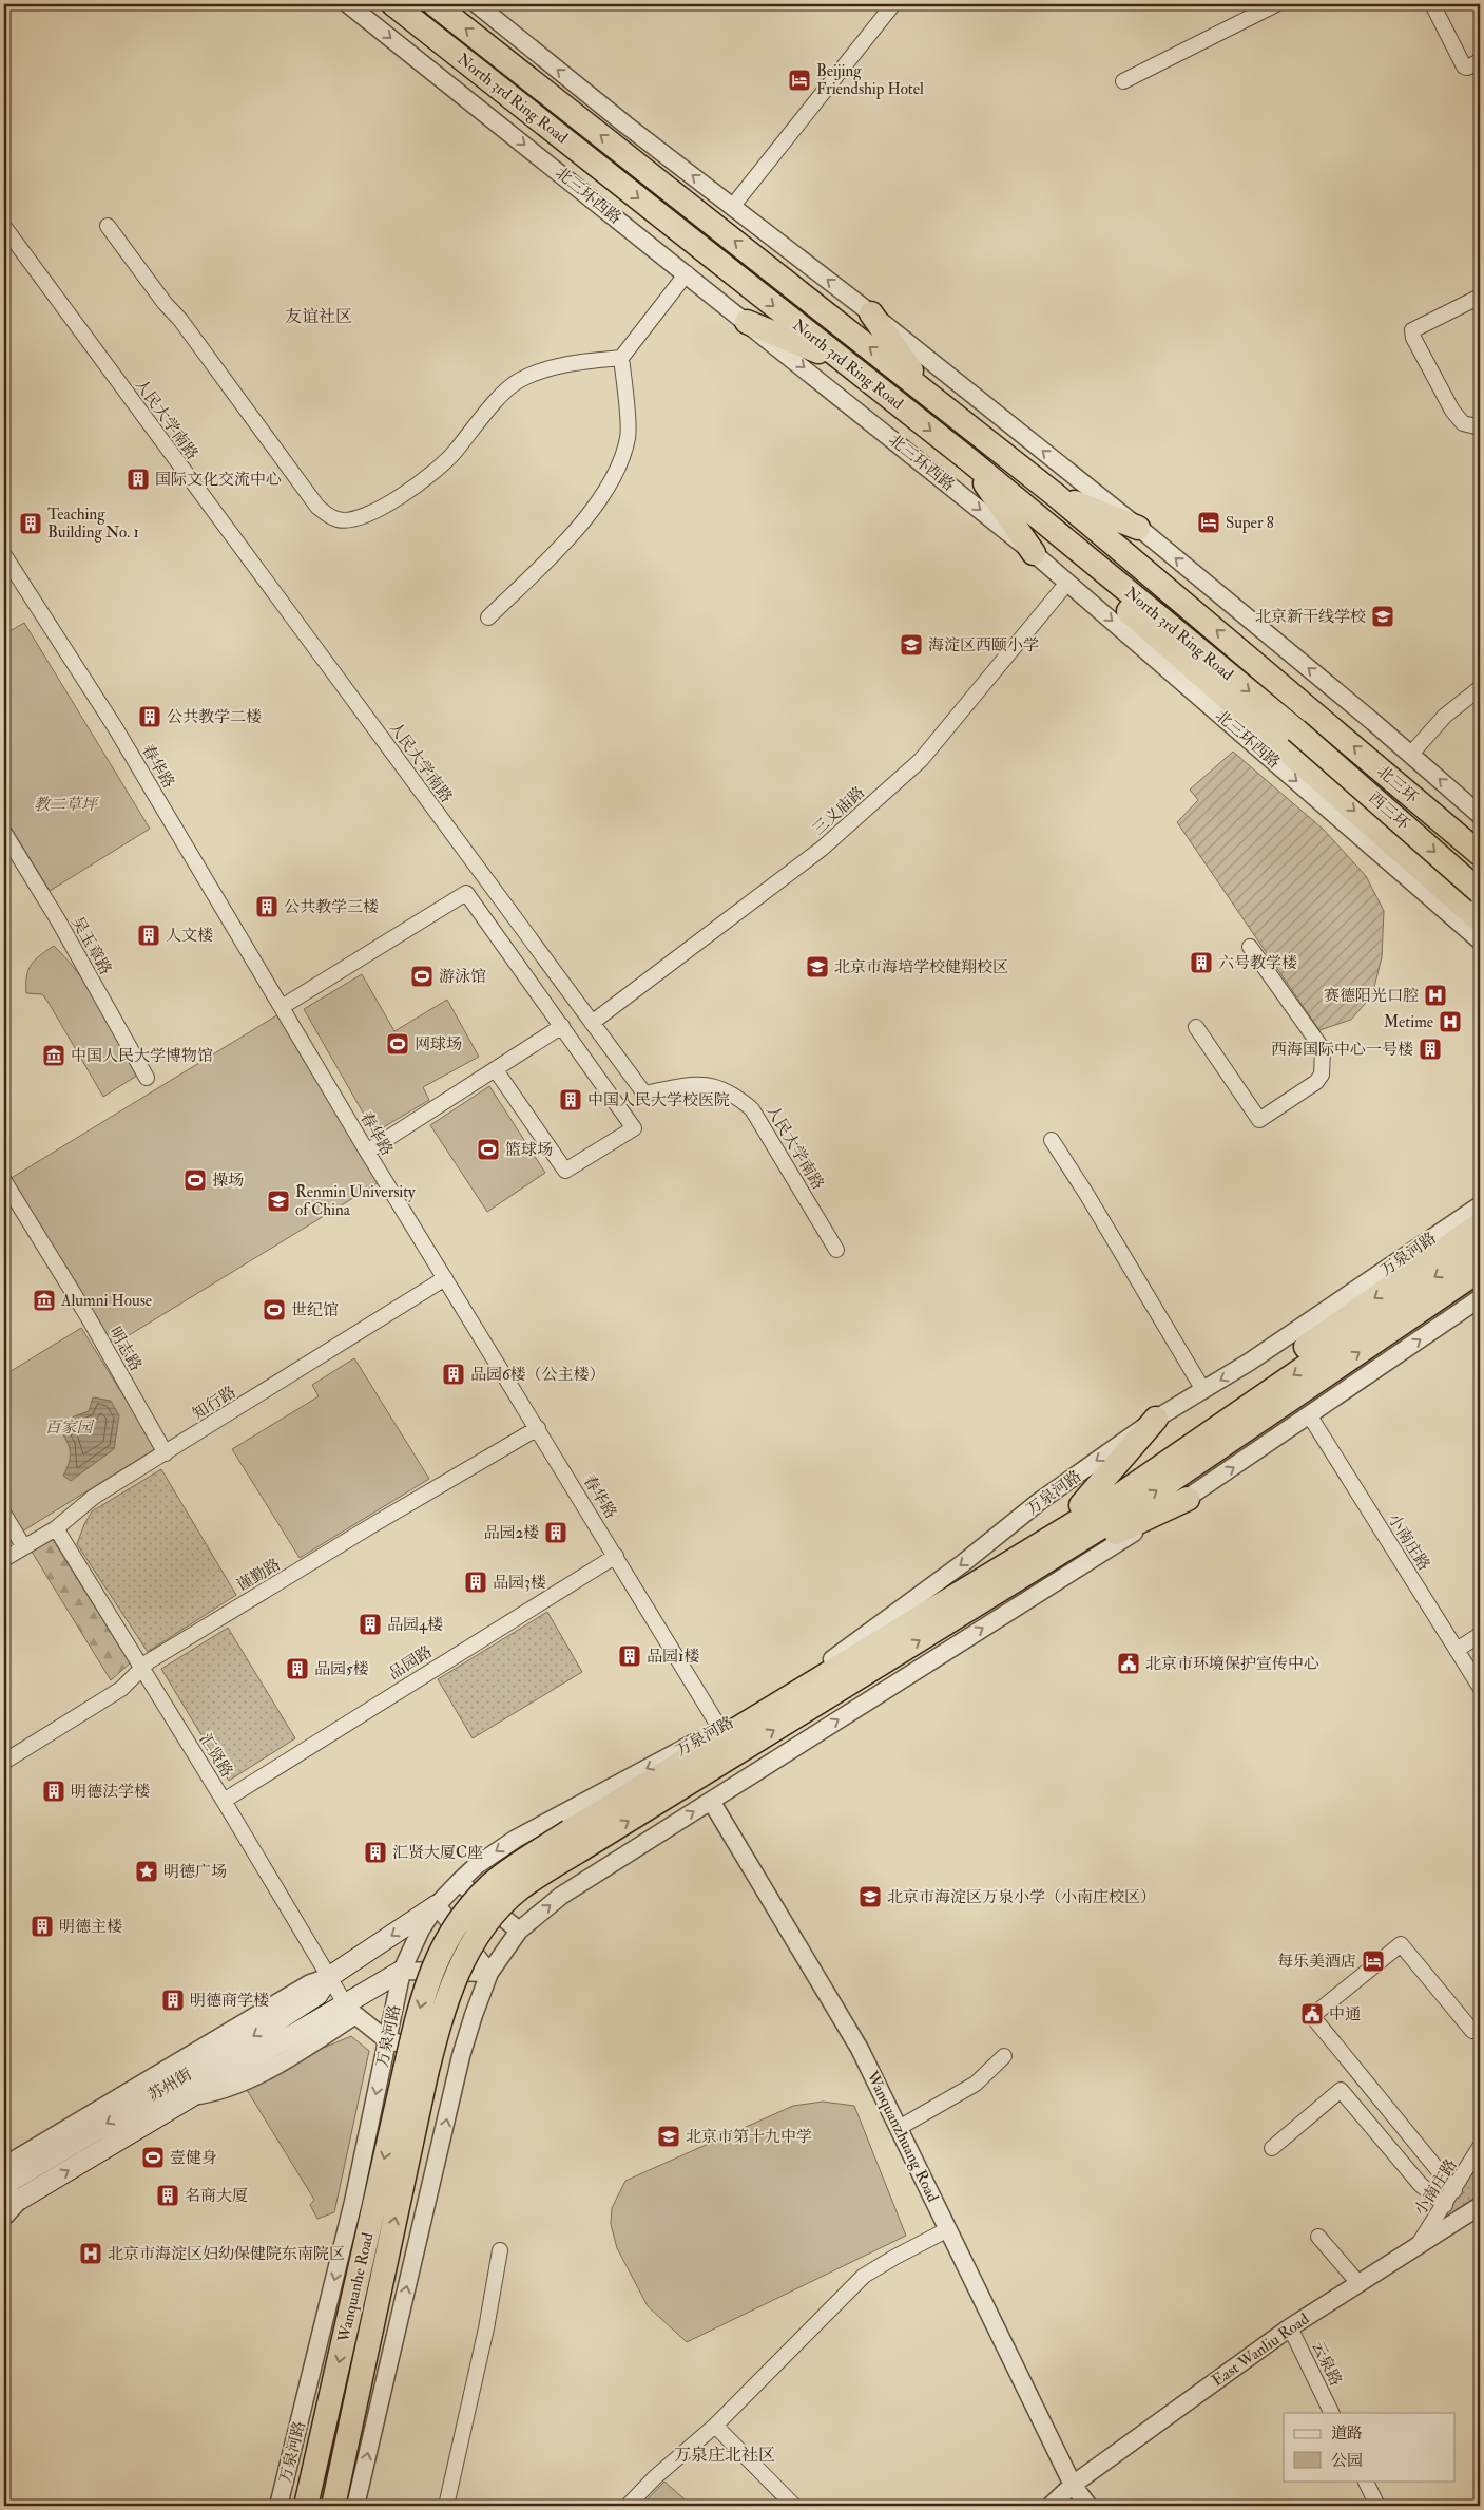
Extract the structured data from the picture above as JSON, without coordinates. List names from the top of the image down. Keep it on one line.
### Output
{"streets":{"highway":["North 3rd Ring Road","北三环","西三环","万泉河路","Wanquanhe Road"],"main road":["苏州街"],"street":["北三环西路","人民大学南路","春华路","三义庙路","吴玉章路","明志路","知行路","小南庄路","谨勤路","品园路","汇贤路","Wanquanzhuang Road","East Wanliu Road","云泉路"]},"crossings":[["North 3rd Ring Road","北三环"],["North 3rd Ring Road","西三环"],["北三环西路","三义庙路"],["人民大学南路","三义庙路"],["春华路","万泉河路"],["春华路","知行路"],["春华路","谨勤路"],["春华路","品园路"],["万泉河路","苏州街"],["万泉河路","Wanquanhe Road"],["明志路","知行路"],["知行路","汇贤路"],["小南庄路","East Wanliu Road"],["谨勤路","汇贤路"],["品园路","汇贤路"],["汇贤路","苏州街"],["Wanquanzhuang Road","East Wanliu Road"],["East Wanliu Road","云泉路"]],"districts":["友谊社区","万泉庄北社区"],"parks":["教二草坪","百家园"],"places":{"hotel":["Beijing Friendship Hotel","Super 8","每乐美酒店"],"building":["国际文化交流中心","Teaching Building No. 1","公共教学二楼","公共教学三楼","人文楼","六号教学楼","西海国际中心一号楼","中国人民大学校医院","品园6楼（公主楼）","品园2楼","品园3楼","品园4楼","品园1楼","品园5楼","明德法学楼","汇贤大厦C座","明德主楼","明德商学楼","名商大厦"],"school or university":["北京新干线学校","海淀区西颐小学","北京市海培学校健翔校区","Renmin University of China","北京市海淀区万泉小学（小南庄校区）","北京市第十九中学"],"sports":["游泳馆","网球场","篮球场","操场","世纪馆","壹健身"],"hospital":["赛德阳光口腔","Metime","北京市海淀区妇幼保健院东南院区"],"museum":["中国人民大学博物馆","Alumni House"],"public building":["北京市环境保护宣传中心","中通"],"place":["明德广场"]},"legend":["道路","公园"]}
